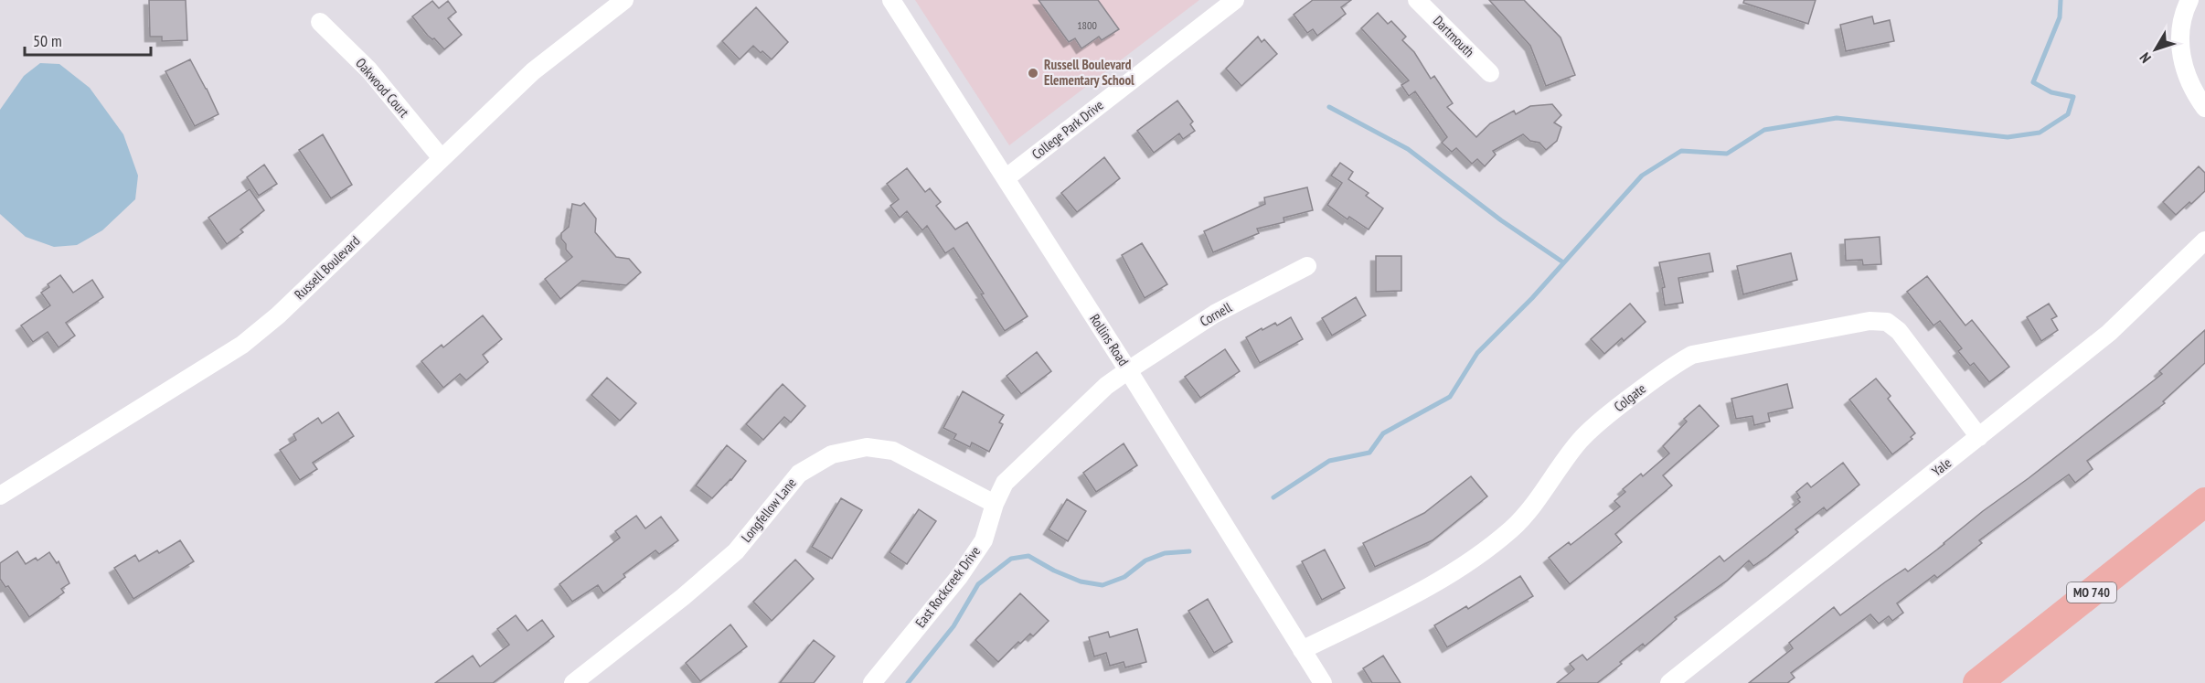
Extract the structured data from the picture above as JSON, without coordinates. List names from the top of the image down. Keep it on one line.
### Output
{"streets":{"main road":["MO 740"],"street":["Dartmouth","Oakwood Court","College Park Drive","Russell Boulevard","Cornell","Rollins Road","Colgate","Yale","Longfellow Lane","East Rockcreek Drive"]},"crossings":[["Oakwood Court","Russell Boulevard"],["College Park Drive","Rollins Road"],["Cornell","Rollins Road"],["Cornell","East Rockcreek Drive"],["Rollins Road","Colgate"],["Rollins Road","East Rockcreek Drive"],["Colgate","Yale"],["Longfellow Lane","East Rockcreek Drive"]],"places":["Russell Boulevard Elementary School"],"house_numbers":["1800"],"scale_bar":"50 m","north":"bottom left"}
